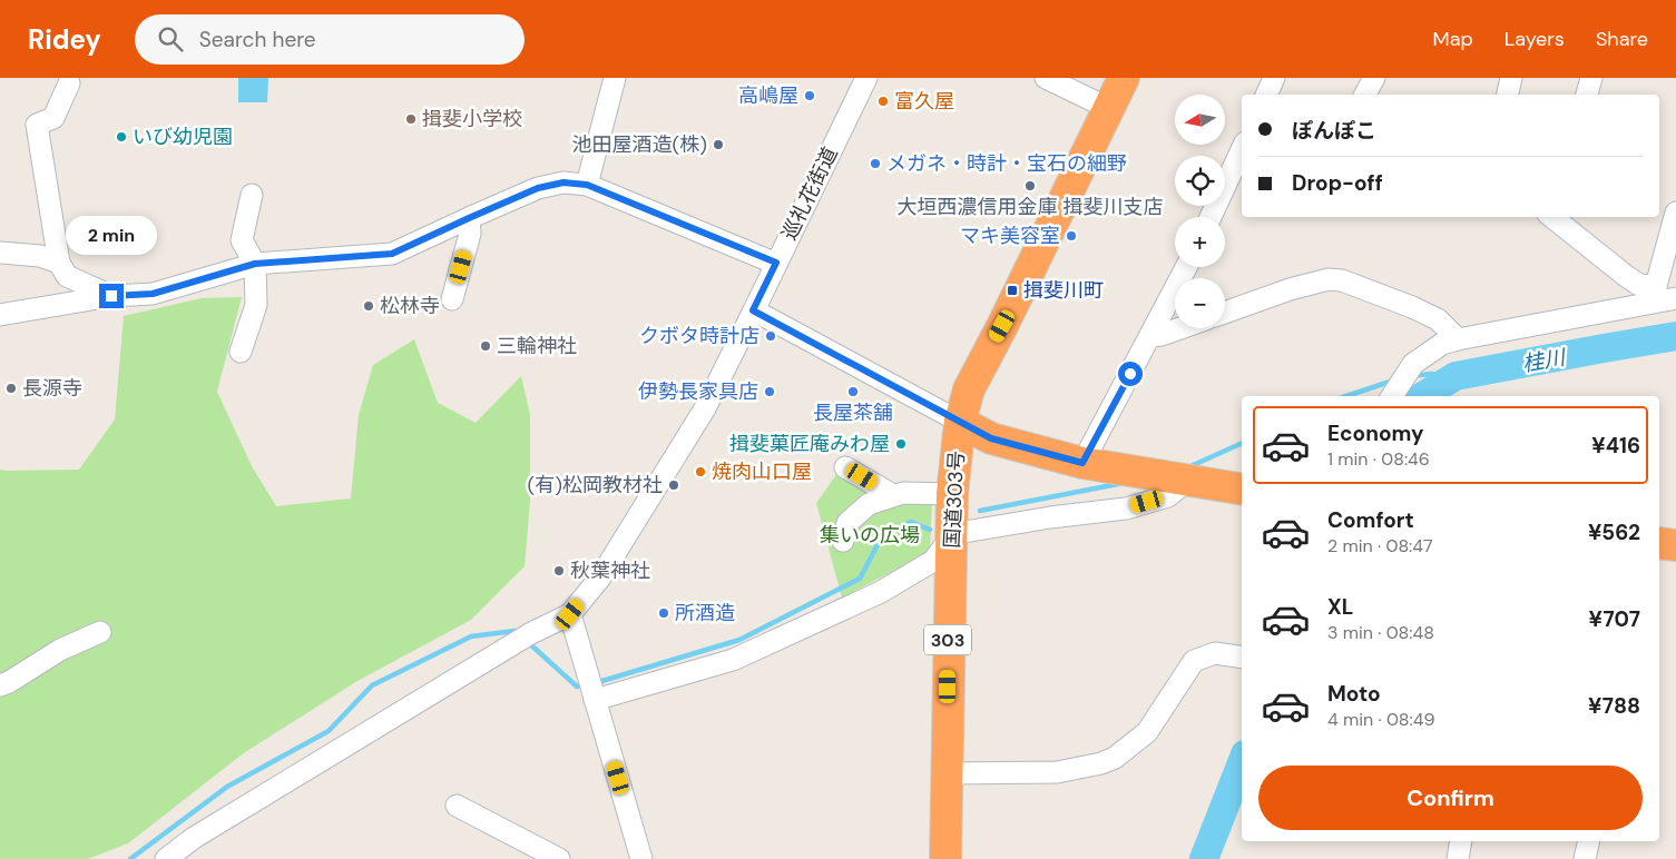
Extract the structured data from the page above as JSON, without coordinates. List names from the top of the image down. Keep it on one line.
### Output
{"streets":{"highway":["国道303号","303"],"street":["巡礼花街道"]},"water":["桂川"],"parks":["集いの広場"],"places":{"other":["高嶋屋","富久屋","揖斐小学校","いび幼児園","池田屋酒造(株)","メガネ・時計・宝石の細野","大垣西濃信用金庫 揖斐川支店","マキ美容室","松林寺","クボタ時計店","三輪神社","長源寺","伊勢長家具店","長屋茶舗","揖斐菓匠庵みわ屋","焼肉山口屋","(有)松岡教材社","秋葉神社","所酒造"],"transit":["揖斐川町"]},"north":"left","page":{"header":"Ridey","search":"Search here","nav":["Map","Layers","Share"],"map_buttons":["+","−"],"banner":["ぽんぽこ","Drop-off"],"bubble":"2 min","list":[{"name":"Economy","note":"1 min · 08:46","value":"¥416"},{"name":"Comfort","note":"2 min · 08:47","value":"¥562"},{"name":"XL","note":"3 min · 08:48","value":"¥707"},{"name":"Moto","note":"4 min · 08:49","value":"¥788"}],"buttons":"Confirm"}}
